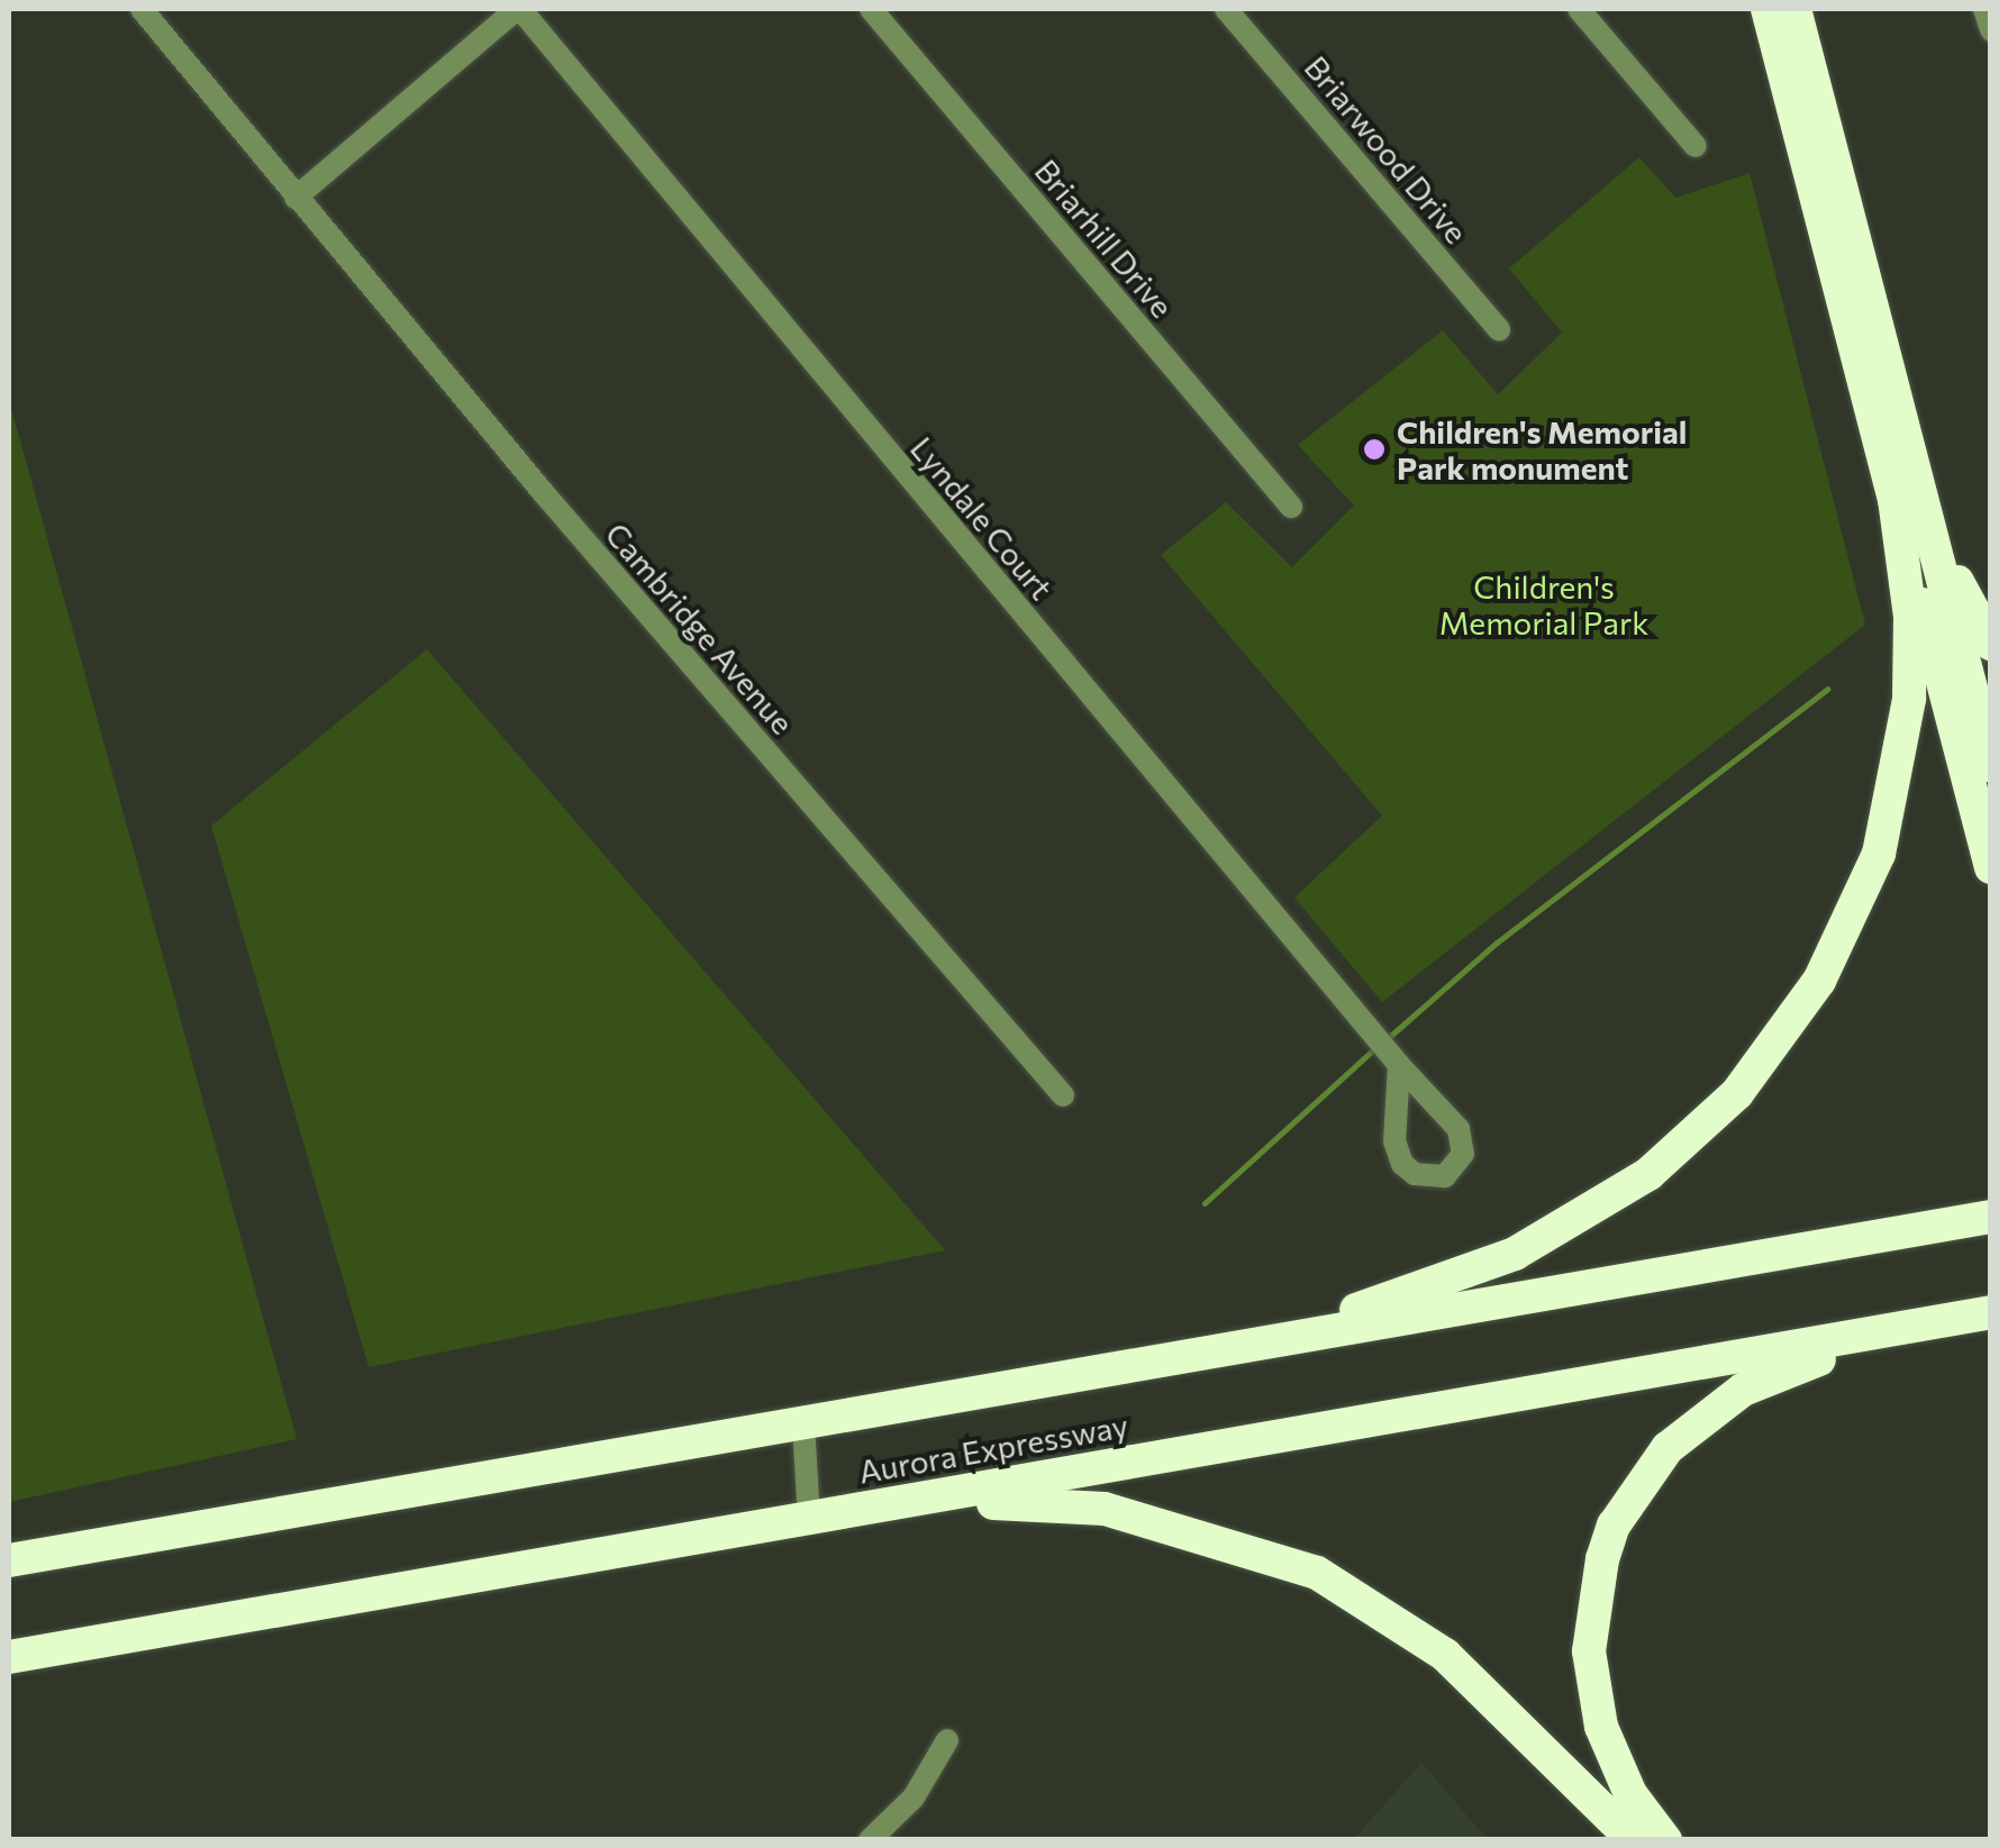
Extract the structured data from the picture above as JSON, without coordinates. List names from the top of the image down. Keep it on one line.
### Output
{"streets":{"highway":["Aurora Expressway"],"street":["Briarwood Drive","Briarhill Drive","Lyndale Court","Cambridge Avenue"]},"parks":["Children's Memorial Park"],"places":["Children's Memorial Park monument"]}
